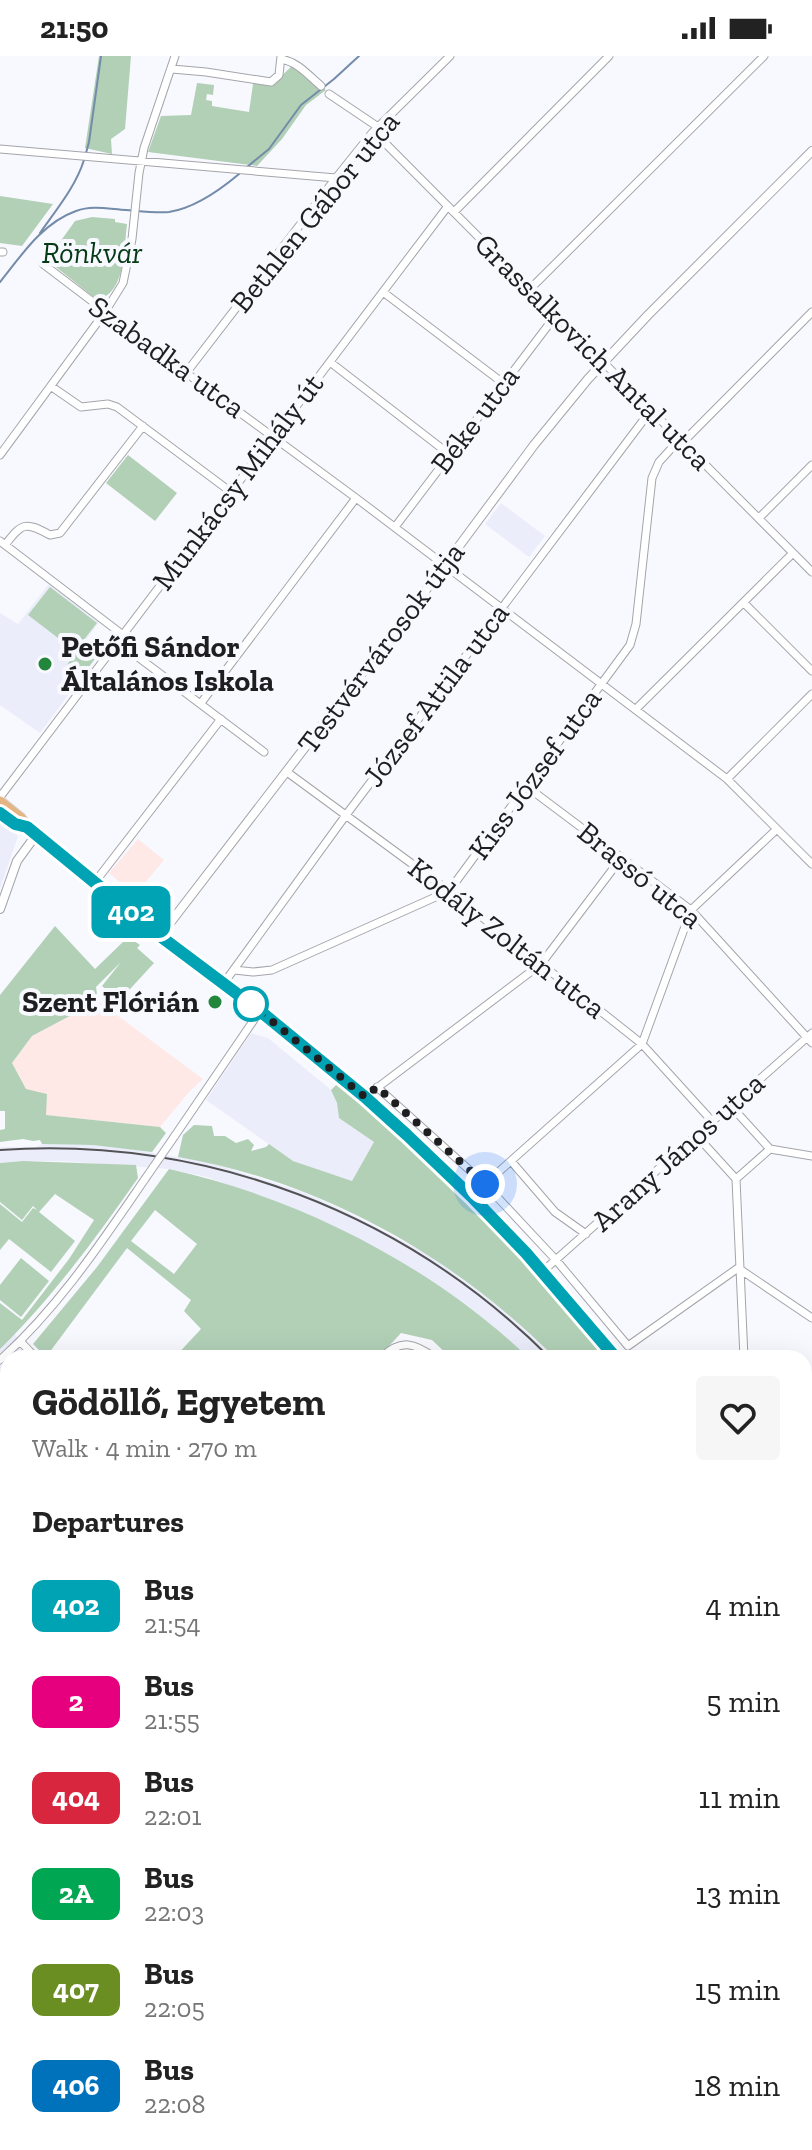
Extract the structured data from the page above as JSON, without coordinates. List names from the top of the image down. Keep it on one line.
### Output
{"streets":{"street":["Bethlen Gábor utca","Grassalkovich Antal utca","Szabadka utca","Béke utca","Munkácsy Mihály út","Testvérvárosok útja","József Attila utca","Kiss József utca","Brassó utca","Kodály Zoltán utca","Arany János utca"]},"crossings":[["Bethlen Gábor utca","Grassalkovich Antal utca"],["Bethlen Gábor utca","Szabadka utca"],["Grassalkovich Antal utca","Béke utca"],["Grassalkovich Antal utca","Munkácsy Mihály út"],["Grassalkovich Antal utca","Testvérvárosok útja"],["Grassalkovich Antal utca","József Attila utca"],["Grassalkovich Antal utca","Kiss József utca"],["Szabadka utca","Béke utca"],["Szabadka utca","Munkácsy Mihály út"],["Szabadka utca","Testvérvárosok útja"],["Szabadka utca","József Attila utca"],["Szabadka utca","Kiss József utca"],["Testvérvárosok útja","Kodály Zoltán utca"],["József Attila utca","Kiss József utca"],["József Attila utca","Kodály Zoltán utca"],["Kiss József utca","Brassó utca"],["Kiss József utca","Kodály Zoltán utca"],["Brassó utca","Arany János utca"],["Kodály Zoltán utca","Arany János utca"]],"parks":["Rönkvár"],"places":["Petőfi Sándor Általános Iskola","Szent Flórián"],"lines":["bus line 402"],"page":{"status":"21:50","on_map":"402","heading":[["Gödöllő, Egyetem","Walk · 4 min · 270 m"],"Departures"],"list":[{"mark":"402","name":"Bus","note":"21:54","value":"4 min"},{"mark":"2","name":"Bus","note":"21:55","value":"5 min"},{"mark":"404","name":"Bus","note":"22:01","value":"11 min"},{"mark":"2A","name":"Bus","note":"22:03","value":"13 min"},{"mark":"407","name":"Bus","note":"22:05","value":"15 min"},{"mark":"406","name":"Bus","note":"22:08","value":"18 min"}]}}
